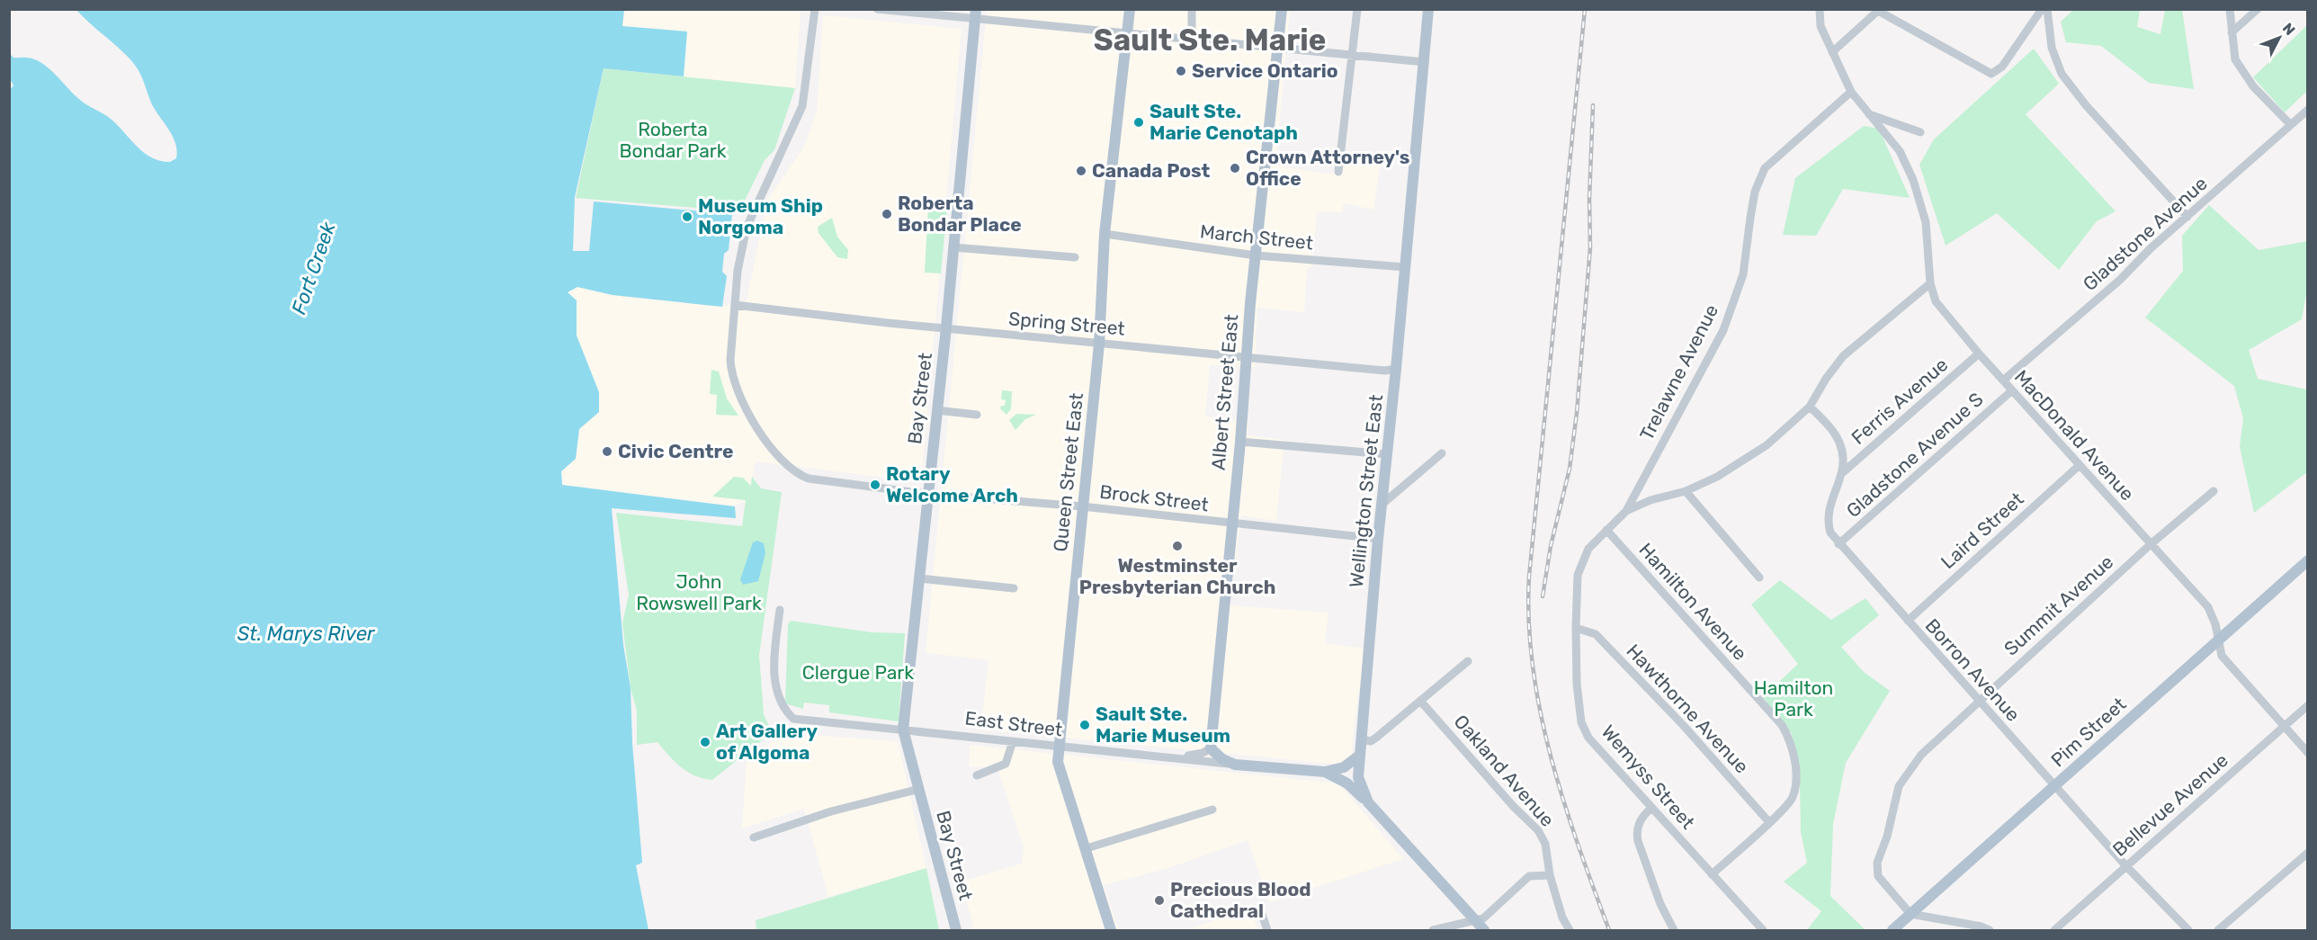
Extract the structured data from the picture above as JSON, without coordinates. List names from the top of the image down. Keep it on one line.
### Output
{"streets":{"main road":["Albert Street East","Bay Street","Queen Street East","Wellington Street East","East Street","Pim Street"],"street":["Gladstone Avenue","March Street","Spring Street","Trelawne Avenue","Ferris Avenue","MacDonald Avenue","Gladstone Avenue S","Brock Street","Laird Street","Hamilton Avenue","Summit Avenue","Borron Avenue","Hawthorne Avenue","Oakland Avenue","Wemyss Street","Bellevue Avenue"]},"crossings":[["Gladstone Avenue","MacDonald Avenue"],["March Street","Albert Street East"],["March Street","Queen Street East"],["March Street","Wellington Street East"],["Spring Street","Albert Street East"],["Spring Street","Bay Street"],["Spring Street","Queen Street East"],["Spring Street","Wellington Street East"],["Spring Street","Brock Street"],["Trelawne Avenue","MacDonald Avenue"],["Trelawne Avenue","Wemyss Street"],["Albert Street East","Brock Street"],["Bay Street","Brock Street"],["Bay Street","East Street"],["Ferris Avenue","MacDonald Avenue"],["Ferris Avenue","Borron Avenue"],["MacDonald Avenue","Gladstone Avenue S"],["MacDonald Avenue","Laird Street"],["MacDonald Avenue","Summit Avenue"],["MacDonald Avenue","Pim Street"],["MacDonald Avenue","Bellevue Avenue"],["Gladstone Avenue S","Borron Avenue"],["Queen Street East","Brock Street"],["Queen Street East","East Street"],["Wellington Street East","Brock Street"],["Wellington Street East","East Street"],["Laird Street","Borron Avenue"],["Hamilton Avenue","Hawthorne Avenue"],["Hamilton Avenue","Wemyss Street"],["Summit Avenue","Borron Avenue"],["Summit Avenue","Pim Street"],["Borron Avenue","Pim Street"],["Borron Avenue","Bellevue Avenue"],["Hawthorne Avenue","Wemyss Street"]],"districts":["Sault Ste. Marie"],"water":["Fort Creek","St. Marys River"],"parks":["Roberta Bondar Park","John Rowswell Park","Clergue Park","Hamilton Park"],"places":["Service Ontario","Sault Ste. Marie Cenotaph","Crown Attorney's Office","Canada Post","Roberta Bondar Place","Museum Ship Norgoma","Civic Centre","Rotary Welcome Arch","Westminster Presbyterian Church","Sault Ste. Marie Museum","Art Gallery of Algoma","Precious Blood Cathedral"],"north":"top right"}
